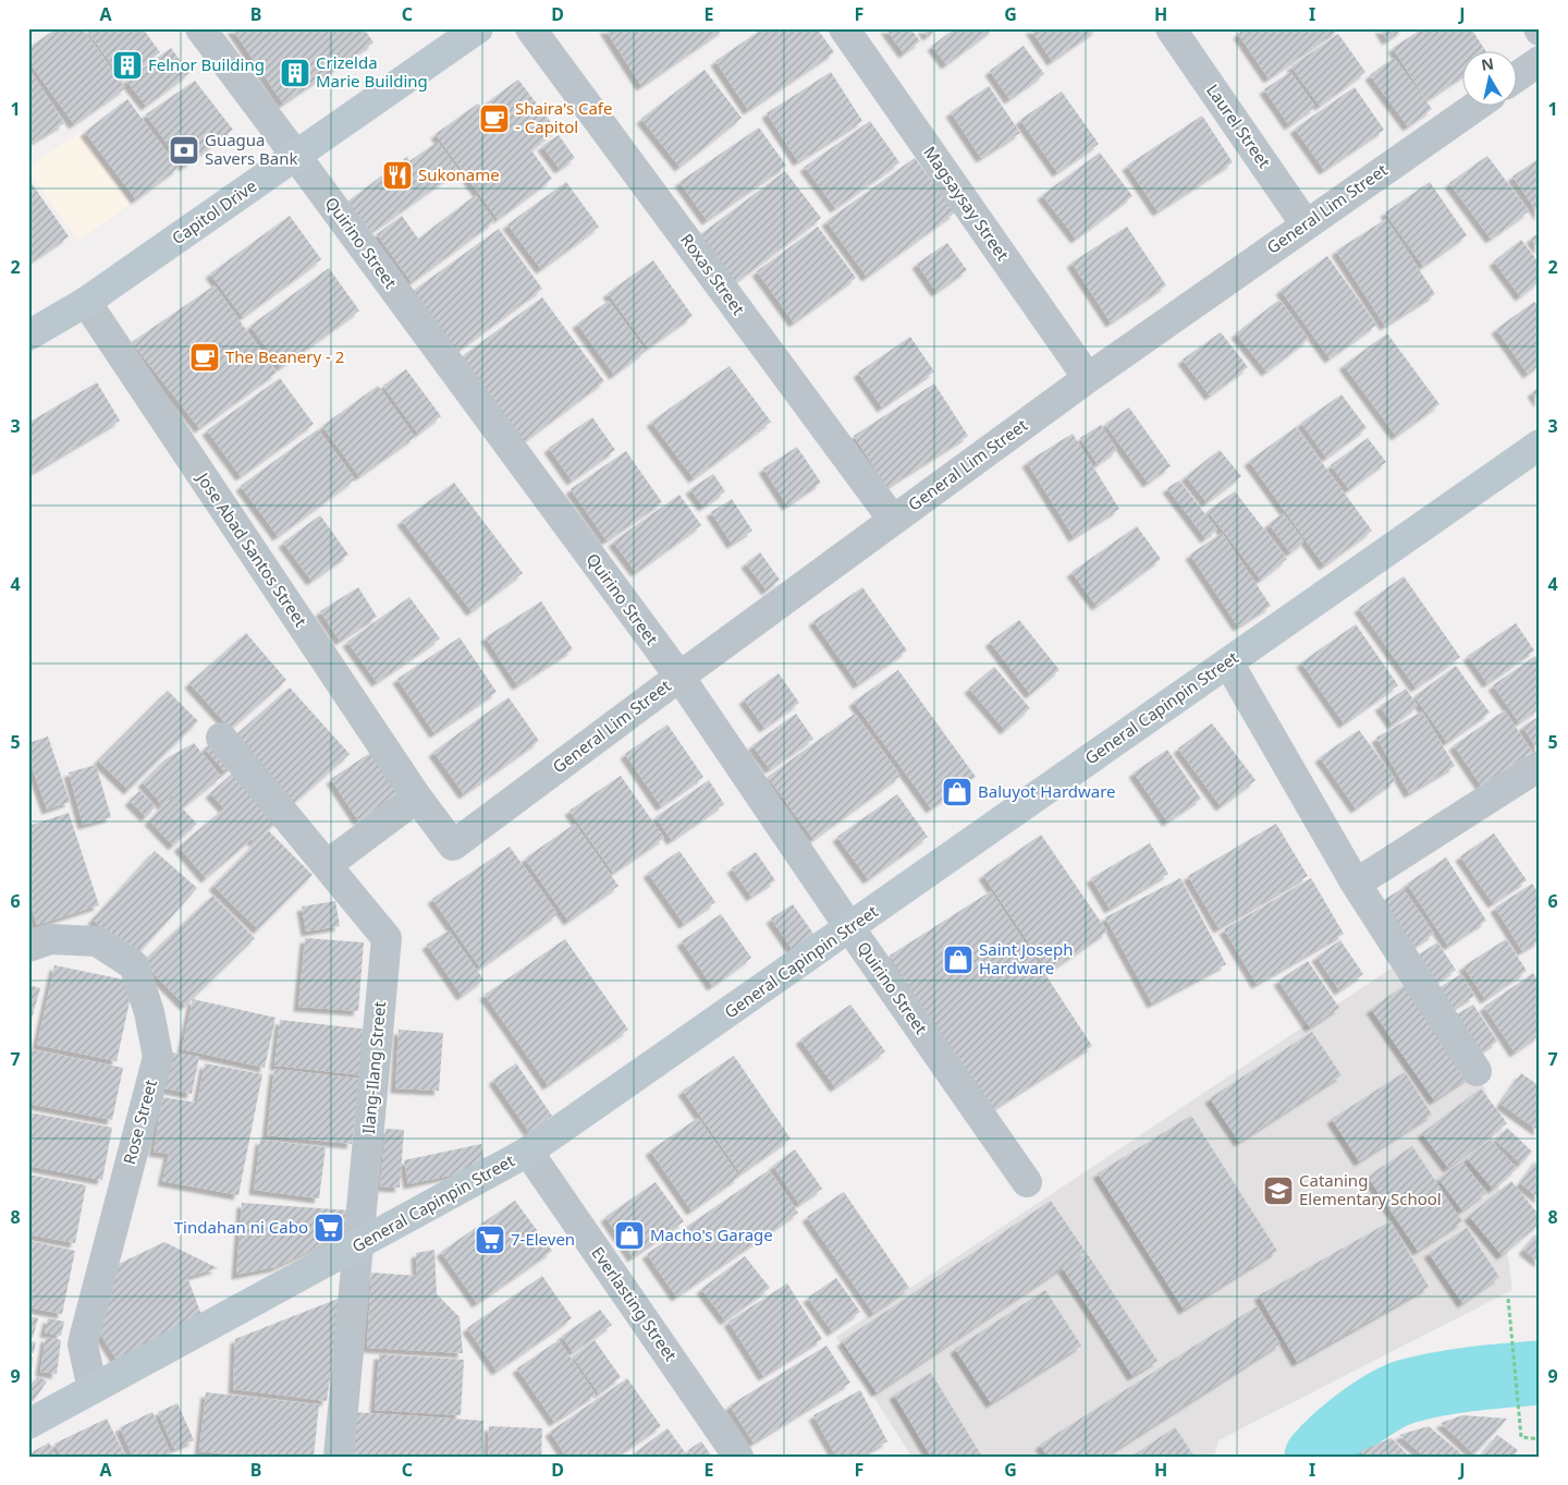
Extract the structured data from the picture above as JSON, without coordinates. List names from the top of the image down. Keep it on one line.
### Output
{"streets":{"street":["Laurel Street","Magsaysay Street","General Lim Street","Capitol Drive","Quirino Street","Roxas Street","Jose Abad Santos Street","General Capinpin Street","Ilang-Ilang Street","Rose Street","Everlasting Street"]},"crossings":[["Laurel Street","General Lim Street"],["Magsaysay Street","General Lim Street"],["General Lim Street","Quirino Street"],["General Lim Street","Roxas Street"],["General Lim Street","Jose Abad Santos Street"],["Capitol Drive","Quirino Street"],["Capitol Drive","Jose Abad Santos Street"],["Quirino Street","General Capinpin Street"],["General Capinpin Street","Ilang-Ilang Street"],["General Capinpin Street","Rose Street"],["General Capinpin Street","Everlasting Street"]],"places":{"building":["Felnor Building","Crizelda Marie Building"],"cafe":["Shaira's Cafe - Capitol","The Beanery - 2"],"bank":["Guagua Savers Bank"],"restaurant":["Sukoname"],"shop":["Baluyot Hardware","Saint Joseph Hardware","Macho's Garage"],"school or university":["Cataning Elementary School"],"supermarket":["Tindahan ni Cabo","7-Eleven"]},"north":"top","grid":{"columns":["A","B","C","D","E","F","G","H","I","J"],"rows":["1","2","3","4","5","6","7","8","9"]}}
